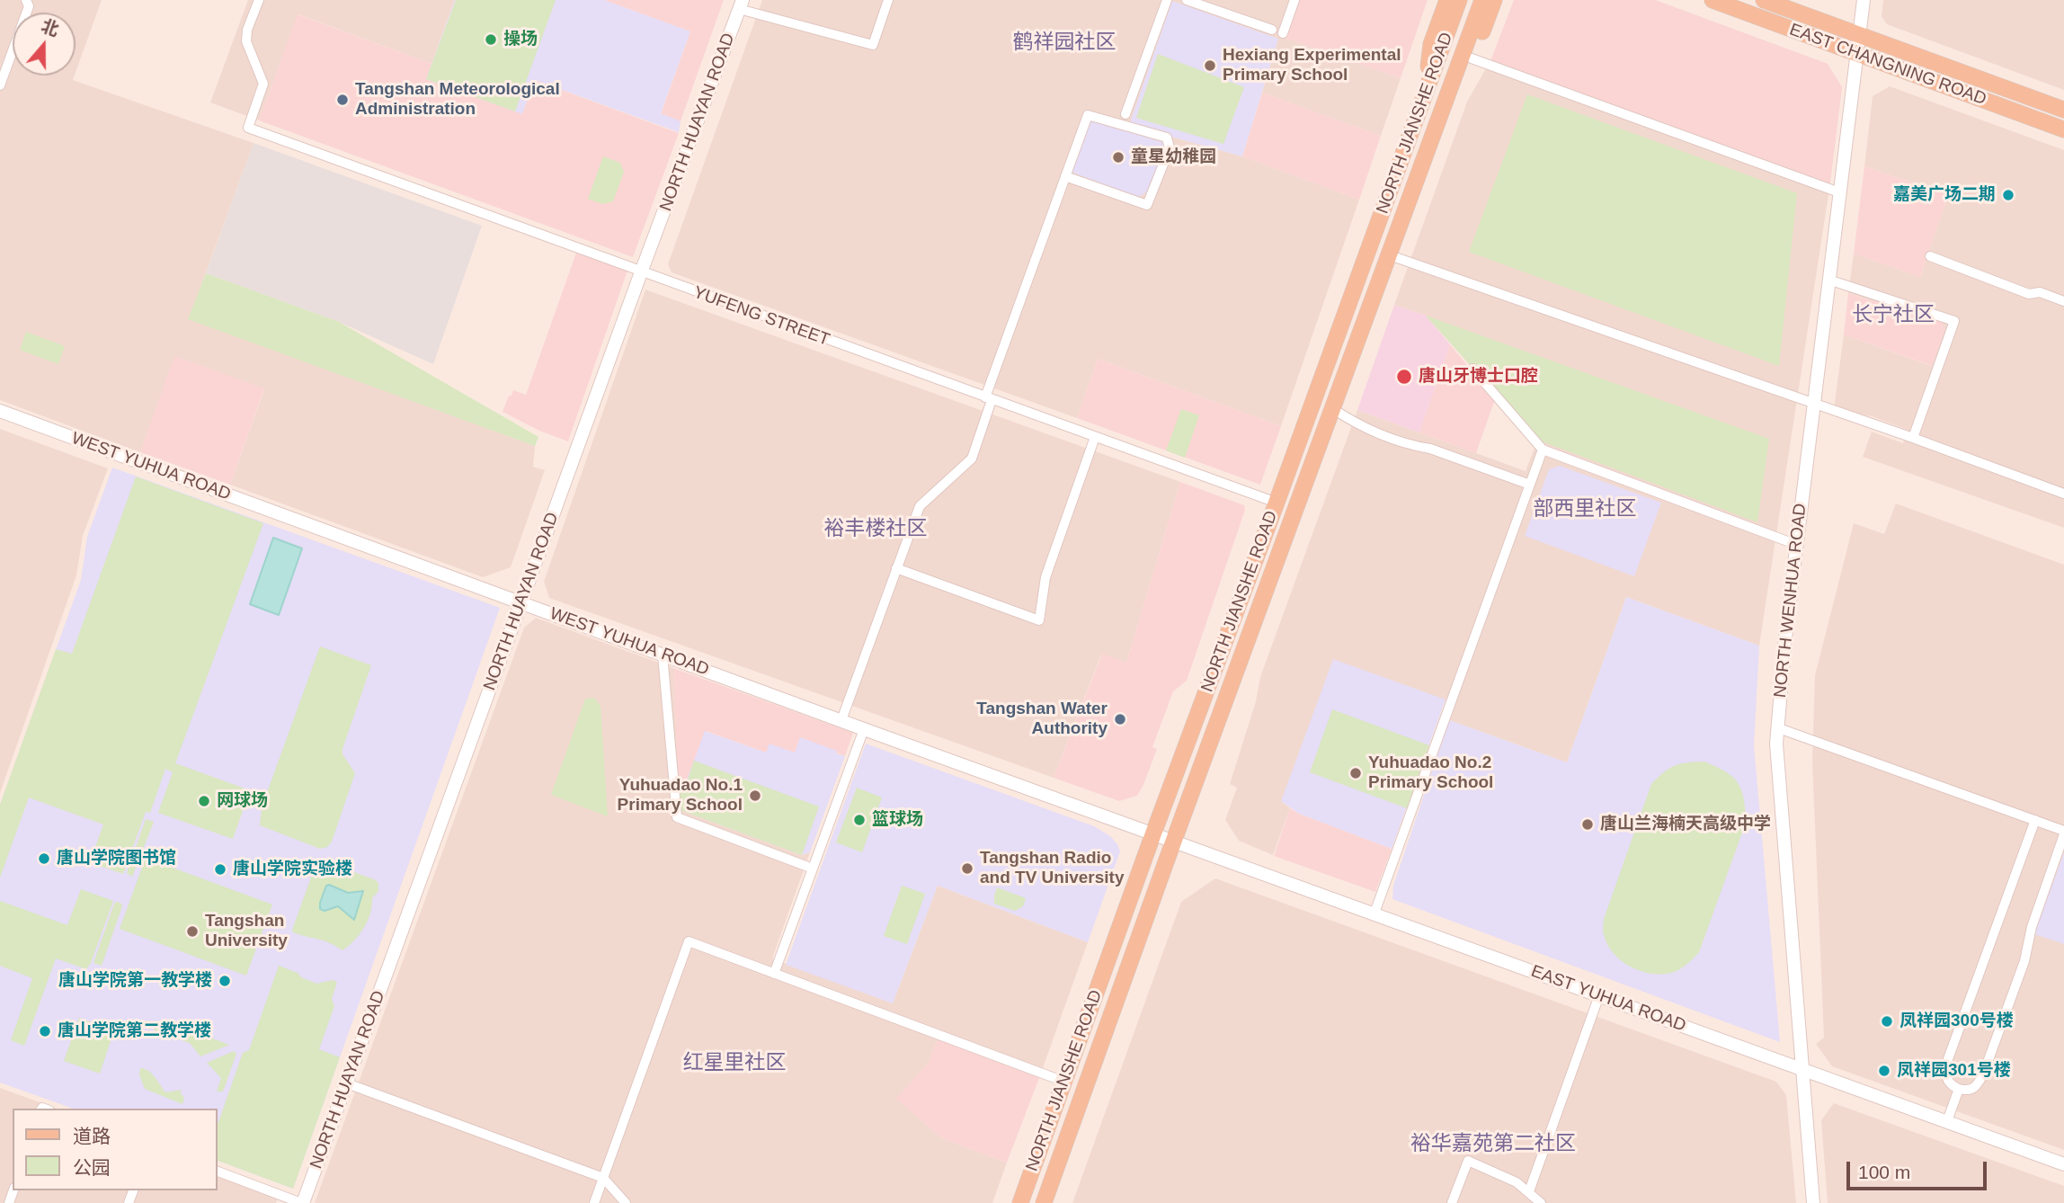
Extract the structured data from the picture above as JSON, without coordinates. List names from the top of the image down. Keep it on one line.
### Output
{"streets":{"main road":["EAST CHANGNING ROAD","NORTH JIANSHE ROAD"],"street":["NORTH HUAYAN ROAD","YUFENG STREET","WEST YUHUA ROAD","NORTH WENHUA ROAD","EAST YUHUA ROAD"]},"crossings":[["EAST CHANGNING ROAD","NORTH WENHUA ROAD"],["NORTH HUAYAN ROAD","YUFENG STREET"],["NORTH HUAYAN ROAD","WEST YUHUA ROAD"],["NORTH JIANSHE ROAD","YUFENG STREET"],["NORTH JIANSHE ROAD","WEST YUHUA ROAD"],["NORTH JIANSHE ROAD","EAST YUHUA ROAD"],["WEST YUHUA ROAD","EAST YUHUA ROAD"],["NORTH WENHUA ROAD","EAST YUHUA ROAD"]],"districts":["鹤祥园社区","长宁社区","部西里社区","裕丰楼社区","红星里社区","裕华嘉苑第二社区"],"places":["操场","Hexiang Experimental Primary School","Tangshan Meteorological Administration","童星幼稚园","嘉美广场二期","唐山牙博士口腔","Tangshan Water Authority","Yuhuadao No.2 Primary School","Yuhuadao No.1 Primary School","网球场","篮球场","唐山兰海楠天高级中学","唐山学院图书馆","Tangshan Radio and TV University","唐山学院实验楼","Tangshan University","唐山学院第一教学楼","凤祥园300号楼","唐山学院第二教学楼","凤祥园301号楼"],"legend":["道路","公园"],"scale_bar":"100 m","north":"top"}
